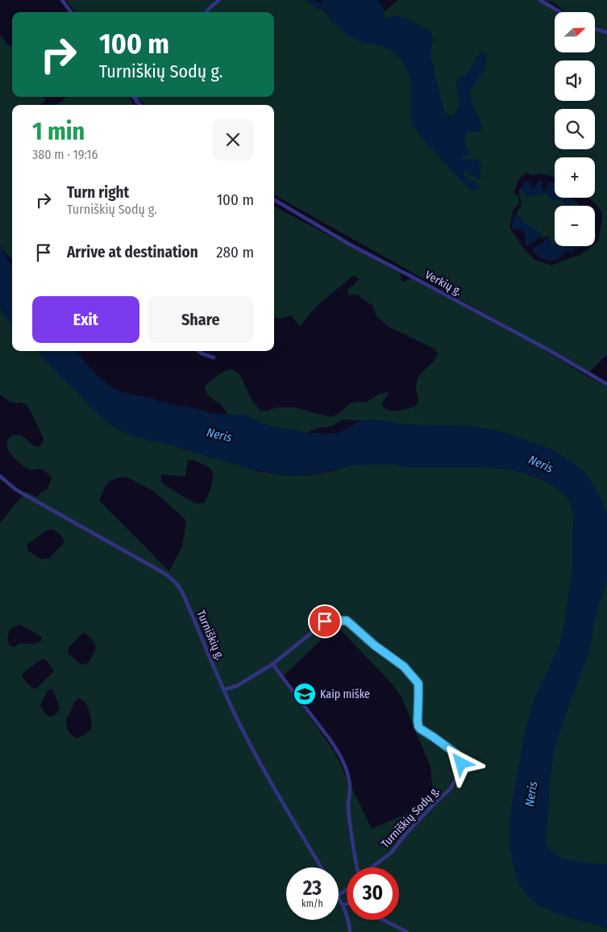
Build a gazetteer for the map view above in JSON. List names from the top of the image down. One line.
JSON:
{"streets":{"street":["Verkių g.","Turniškių g.","Turniškių Sodų g."]},"crossings":[["Turniškių g.","Turniškių Sodų g."]],"water":["Neris"],"places":{"school or university":["Kaip miške"]},"north":"right","page":{"map_buttons":["+","−"],"turn":["100 m","Turniškių Sodų g."],"heading":["1 min","380 m · 19:16"],"list":[{"name":"Turn right","note":"Turniškių Sodų g.","value":"100 m"},{"name":"Arrive at destination","value":"280 m"}],"buttons":["Exit","Share"],"speed":"23 km/h","limit":"30"}}
